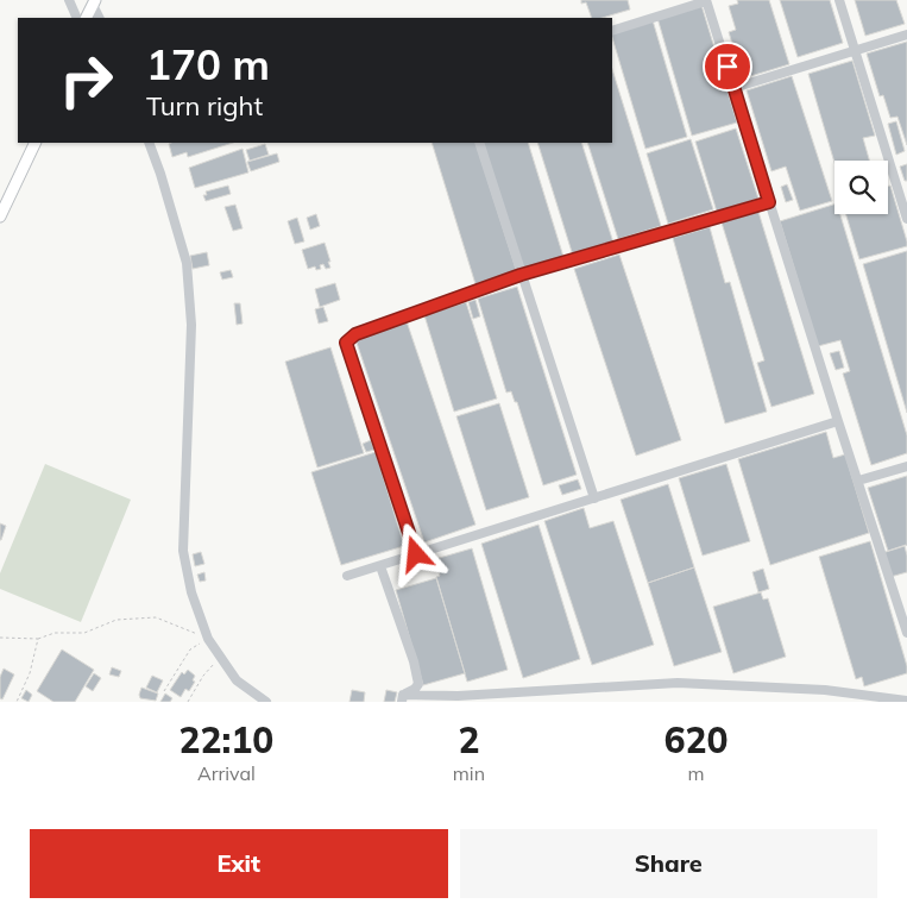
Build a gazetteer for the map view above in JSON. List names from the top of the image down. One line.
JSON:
{"page":{"turn":["170 m","Turn right"],"eta":["22:10","Arrival","2","min","620","m"],"buttons":["Exit","Share"]}}
